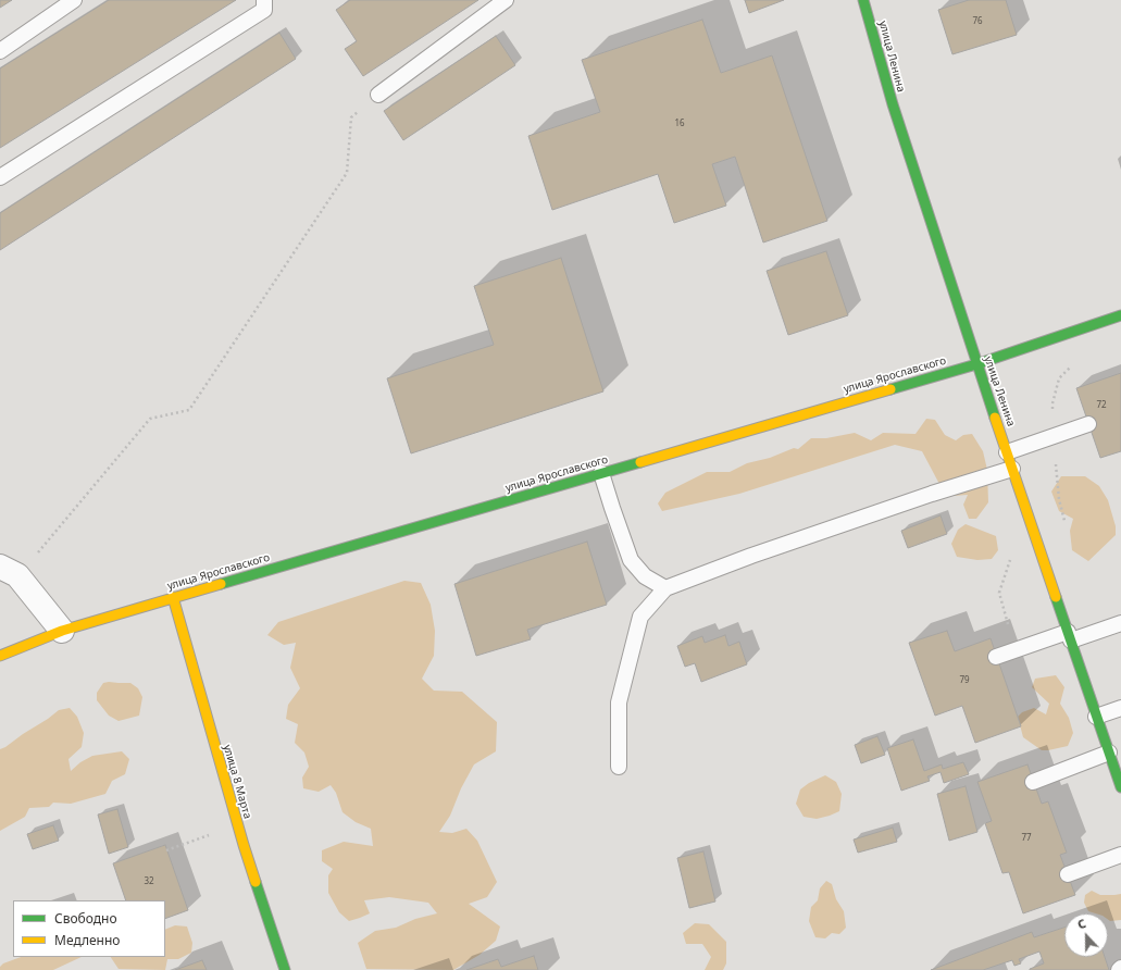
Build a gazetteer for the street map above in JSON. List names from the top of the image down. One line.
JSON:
{"streets":{"street":["улица Ленина","улица Ярославского","улица 8 Марта"]},"crossings":[["улица Ленина","улица Ярославского"],["улица Ярославского","улица 8 Марта"]],"house_numbers":["76","16","72","79","77","32"],"legend":["Свободно","Медленно"],"north":"top"}
